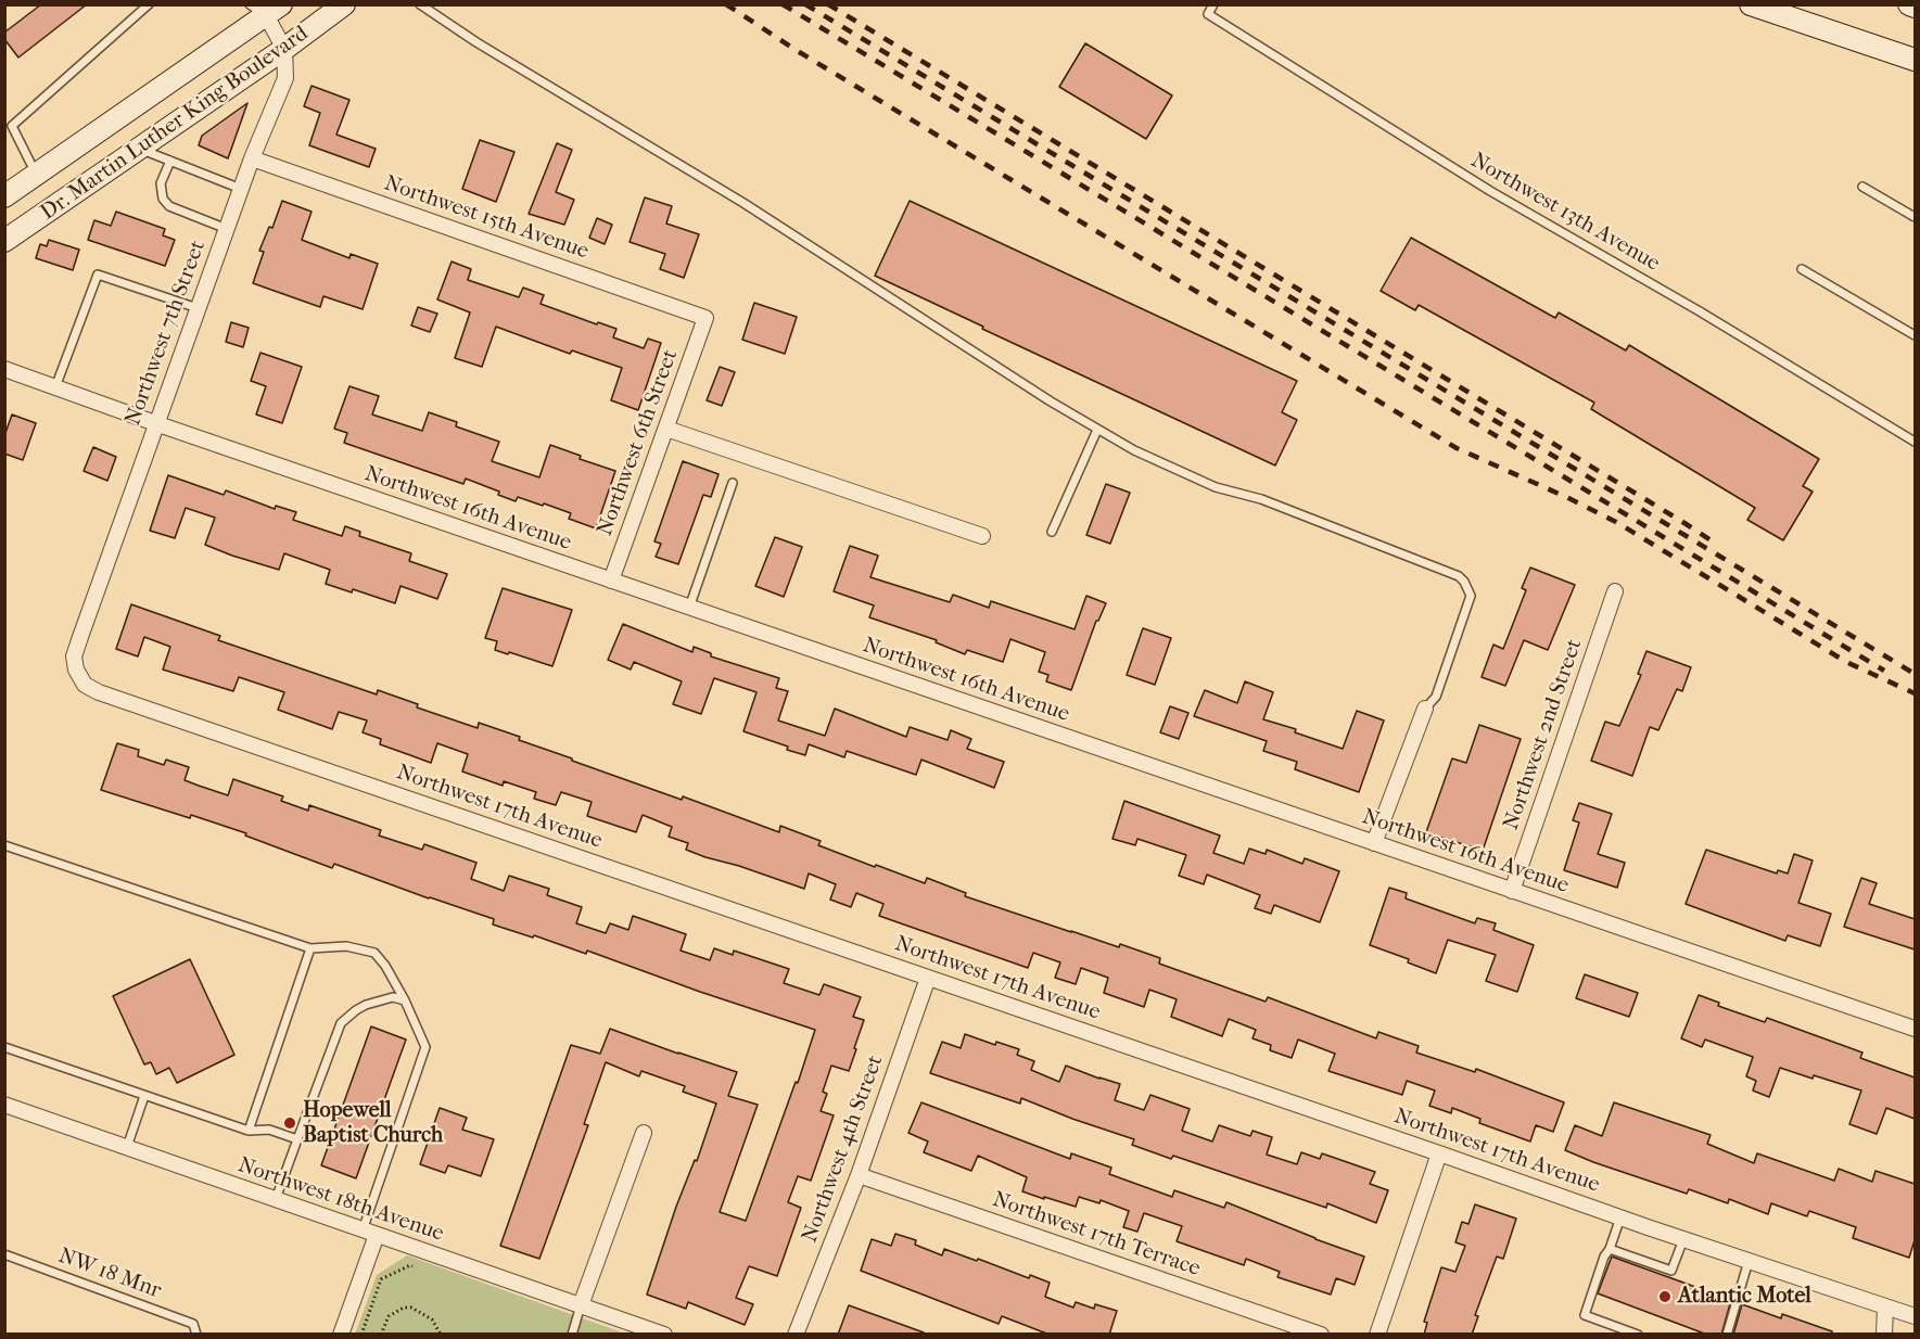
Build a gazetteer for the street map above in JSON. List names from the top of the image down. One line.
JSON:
{"streets":{"main road":["Dr. Martin Luther King Boulevard"],"street":["Northwest 15th Avenue","Northwest 7th Street","Northwest 6th Street","Northwest 16th Avenue","Northwest 2nd Street","Northwest 17th Avenue","Northwest 4th Street","Northwest 18th Avenue","Northwest 17th Terrace"],"lane":["Northwest 13th Avenue","NW 18 Mnr"]},"crossings":[["Dr. Martin Luther King Boulevard","Northwest 7th Street"],["Northwest 15th Avenue","Northwest 7th Street"],["Northwest 15th Avenue","Northwest 6th Street"],["Northwest 7th Street","Northwest 16th Avenue"],["Northwest 7th Street","Northwest 17th Avenue"],["Northwest 6th Street","Northwest 16th Avenue"],["Northwest 16th Avenue","Northwest 2nd Street"],["Northwest 17th Avenue","Northwest 4th Street"],["Northwest 4th Street","Northwest 17th Terrace"]],"places":["Hopewell Baptist Church","Atlantic Motel"]}
